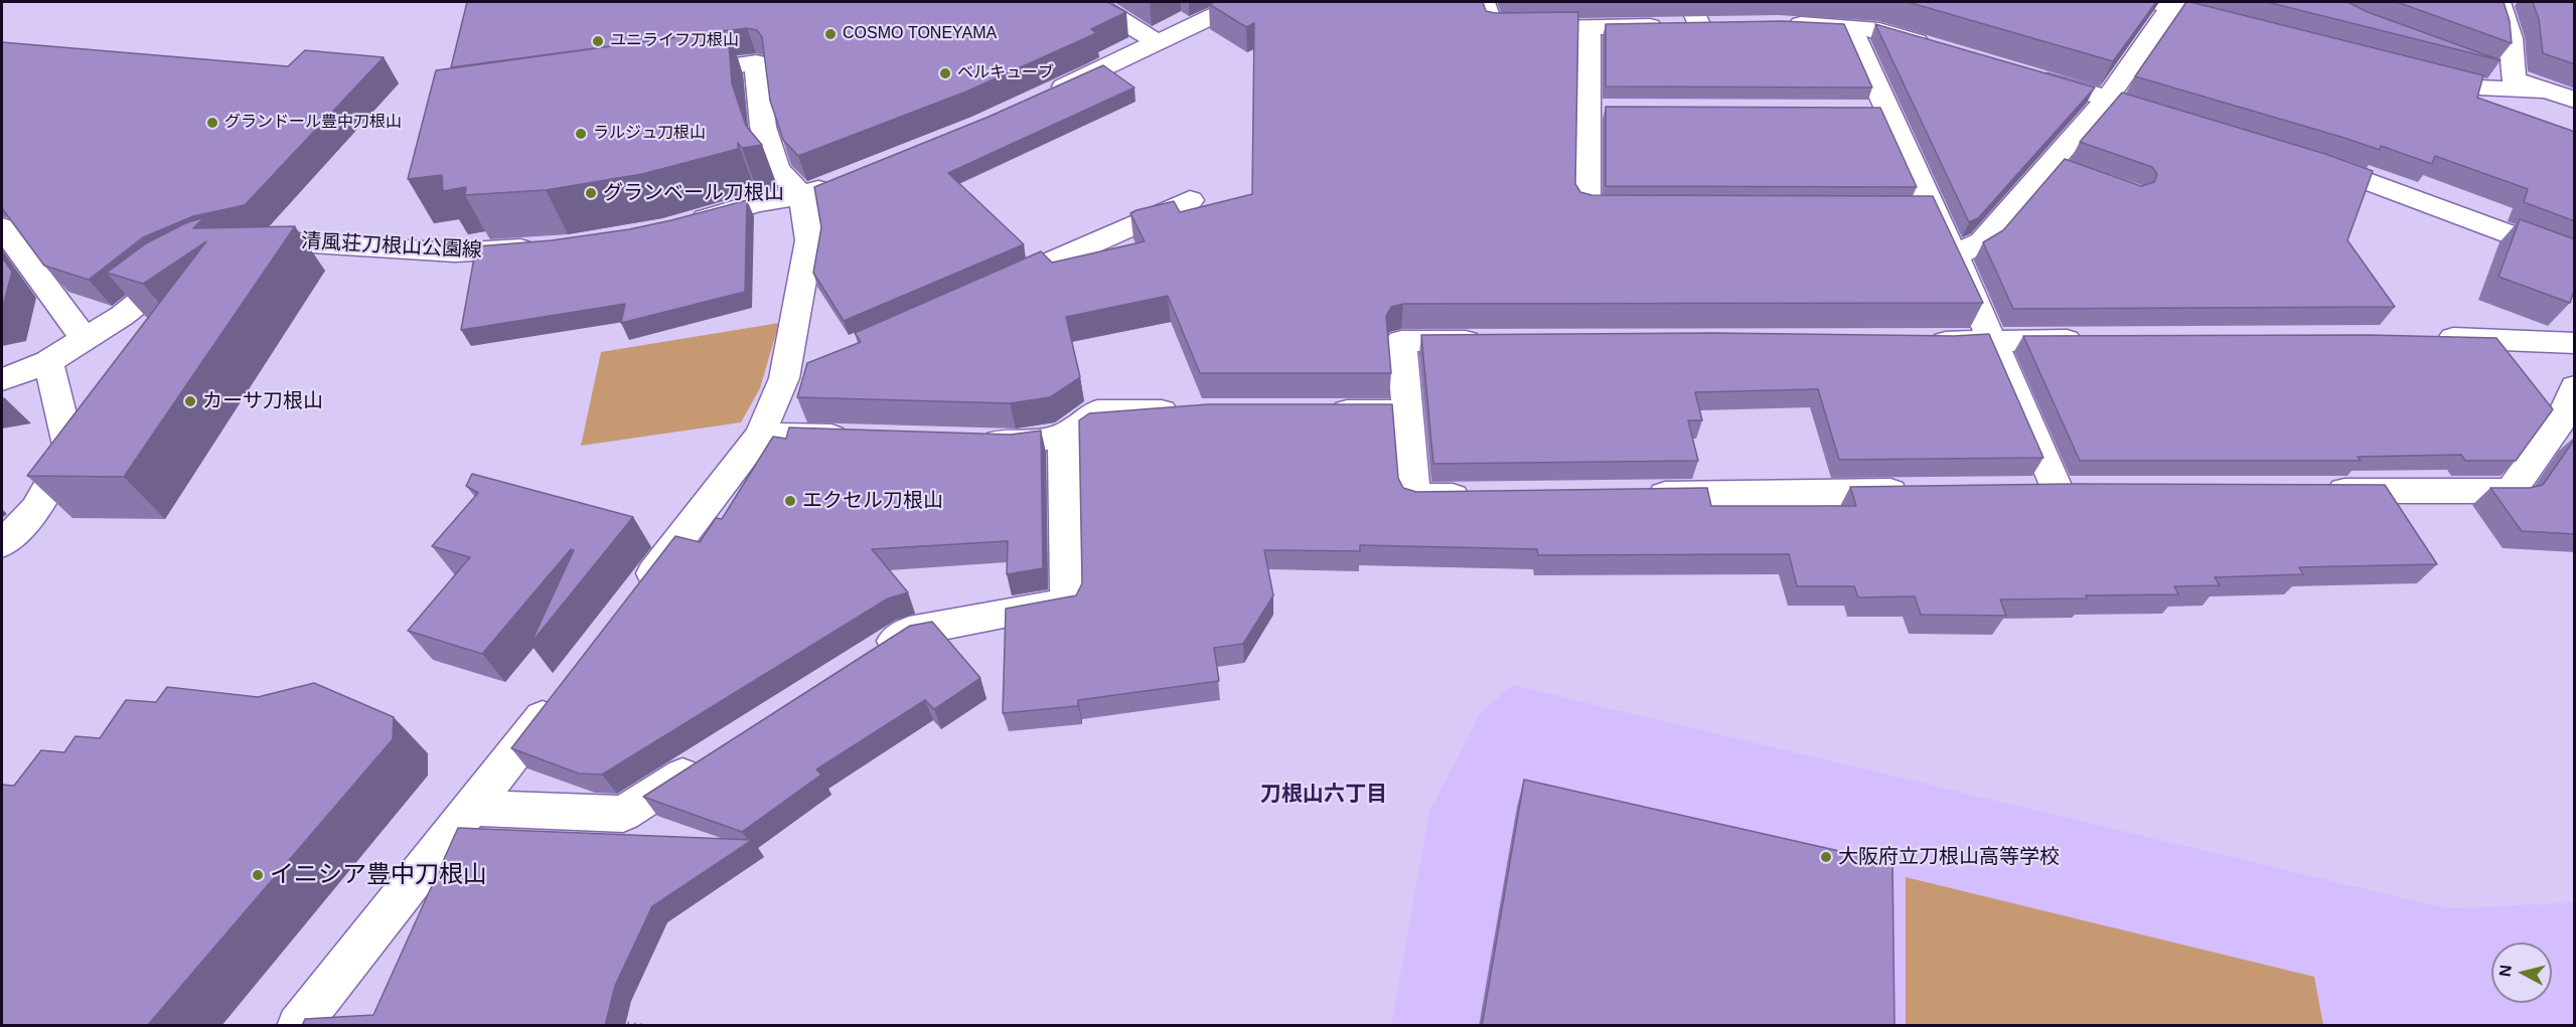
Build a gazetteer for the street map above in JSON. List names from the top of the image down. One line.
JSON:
{"streets":{"street":["清風荘刀根山公園線"]},"districts":["刀根山六丁目"],"places":["COSMO TONEYAMA","ユニライフ刀根山","ベルキューブ","グランドール豊中刀根山","ラルジュ刀根山","グランベール刀根山","カーサ刀根山","エクセル刀根山","大阪府立刀根山高等学校","イニシア豊中刀根山"],"north":"left"}
